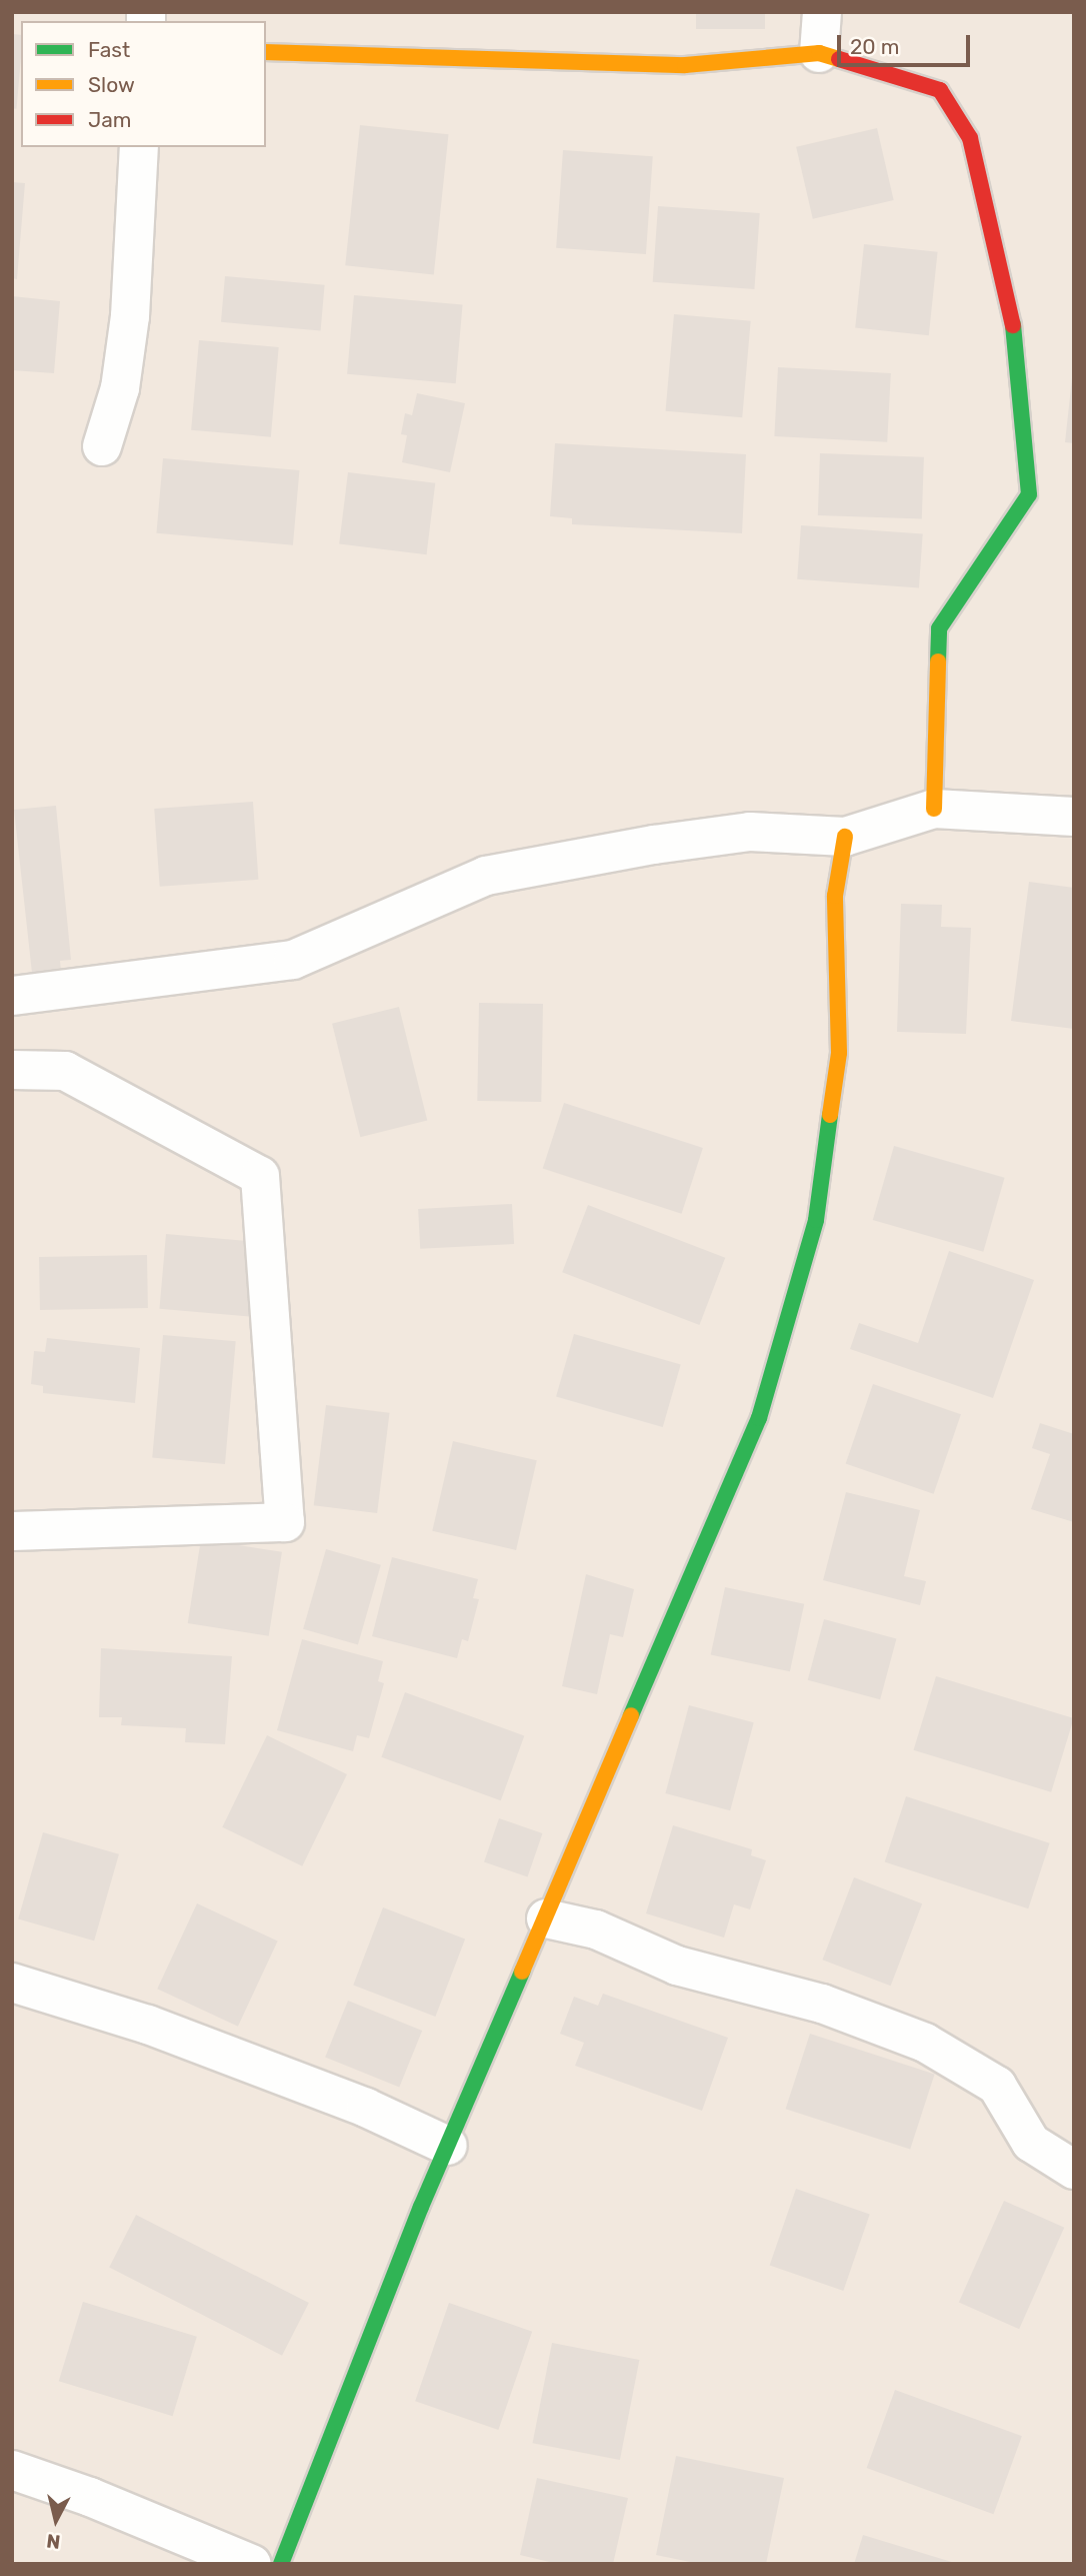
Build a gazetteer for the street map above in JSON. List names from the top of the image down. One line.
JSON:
{"legend":["Fast","Slow","Jam"],"scale_bar":"20 m","north":"bottom"}
